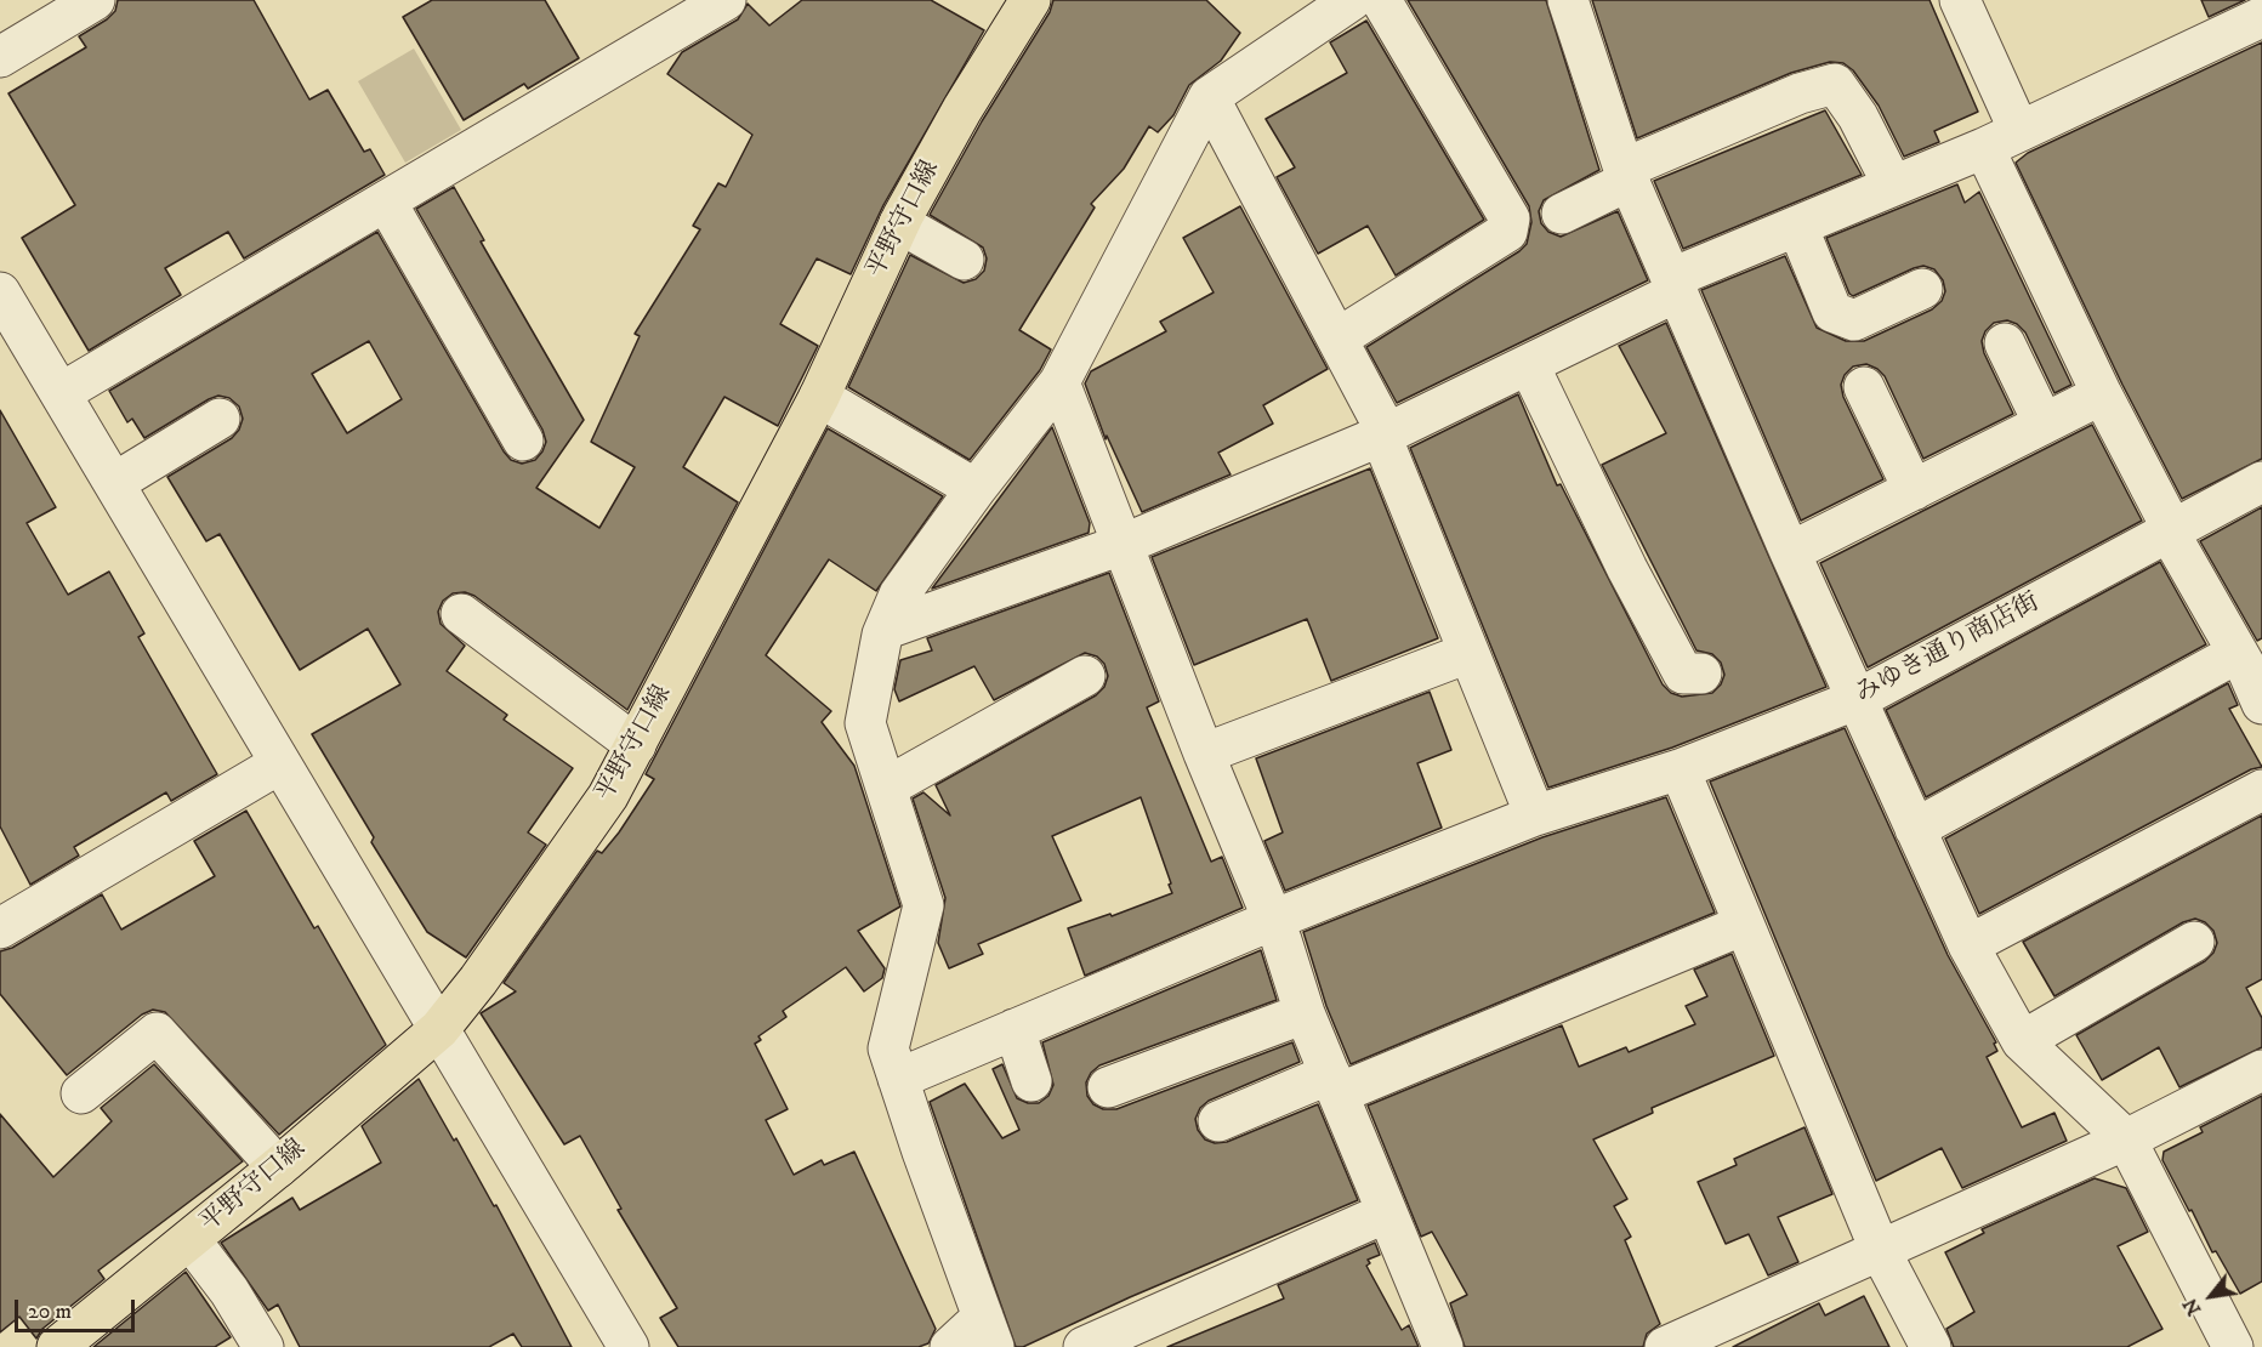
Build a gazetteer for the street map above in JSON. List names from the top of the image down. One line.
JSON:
{"streets":{"main road":["平野守口線"],"street":["みゆき通り商店街"]},"scale_bar":"20 m","north":"bottom left"}
